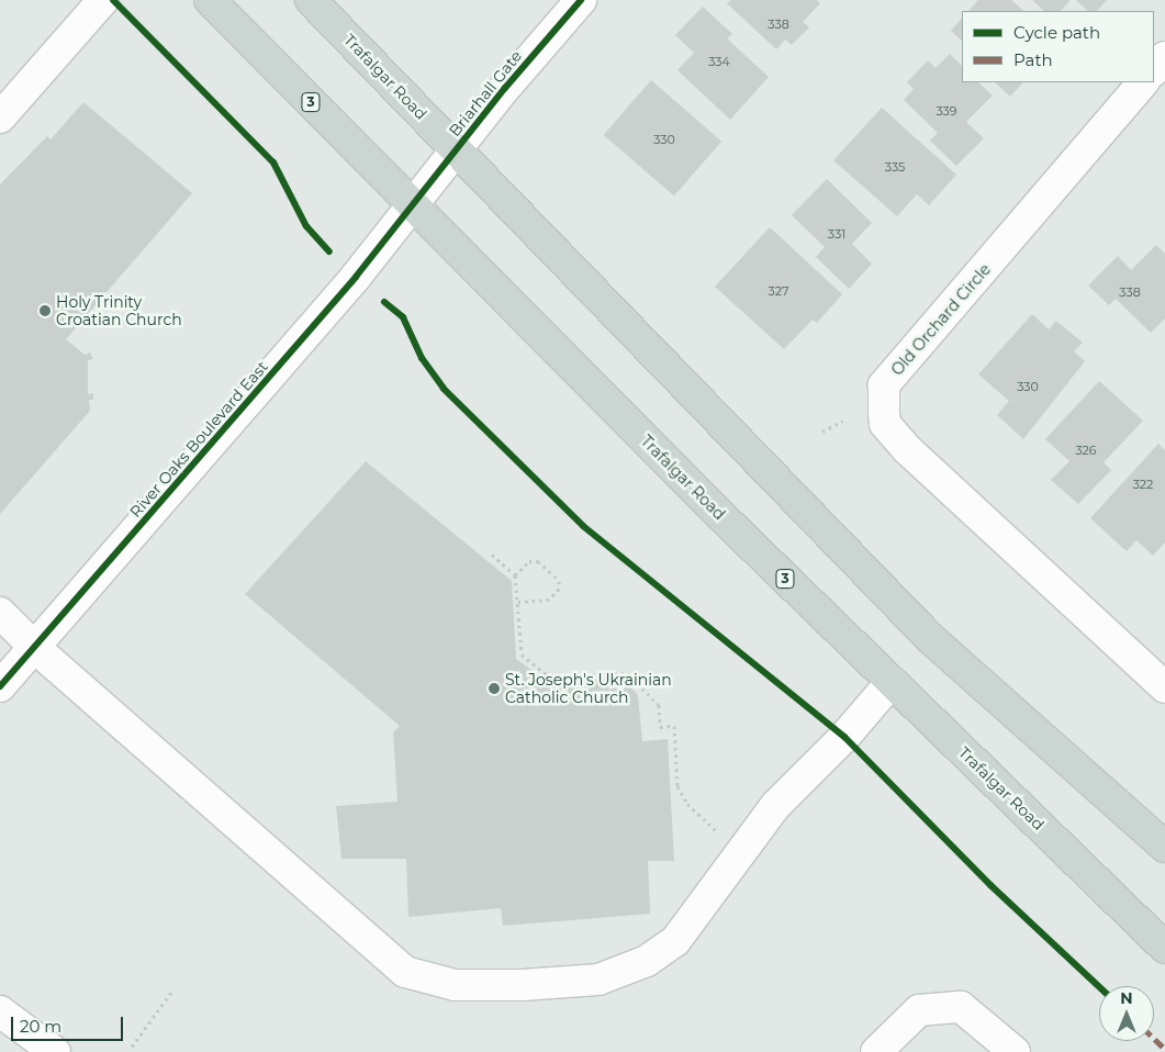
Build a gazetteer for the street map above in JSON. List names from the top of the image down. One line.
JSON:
{"streets":{"main road":["Trafalgar Road","3"],"street":["Briarhall Gate","Old Orchard Circle","River Oaks Boulevard East"]},"crossings":[["Trafalgar Road","Briarhall Gate"],["Trafalgar Road","River Oaks Boulevard East"],["Briarhall Gate","River Oaks Boulevard East"]],"places":["Holy Trinity Croatian Church","St. Joseph's Ukrainian Catholic Church"],"house_numbers":["338","334","339","330","335","331","327","338","330","326","322"],"legend":["Cycle path","Path"],"scale_bar":"20 m","north":"top"}
